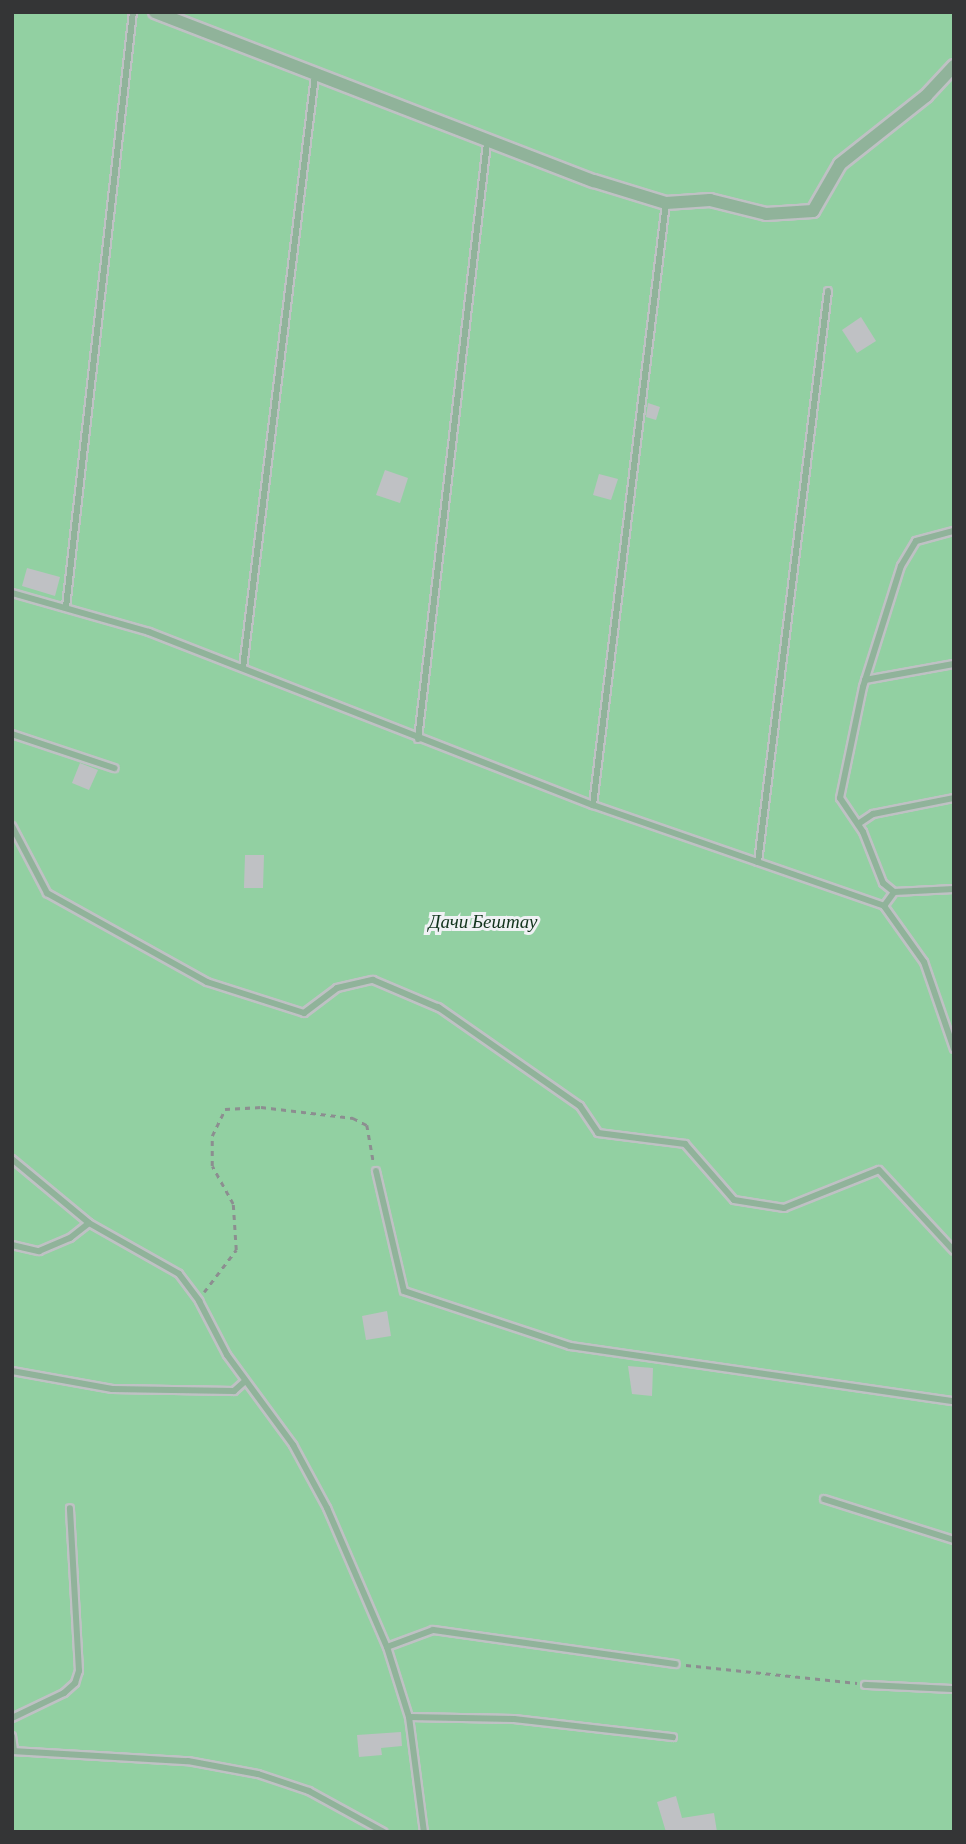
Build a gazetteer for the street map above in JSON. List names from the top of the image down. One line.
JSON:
{"parks":["Дачи Бештау"]}
